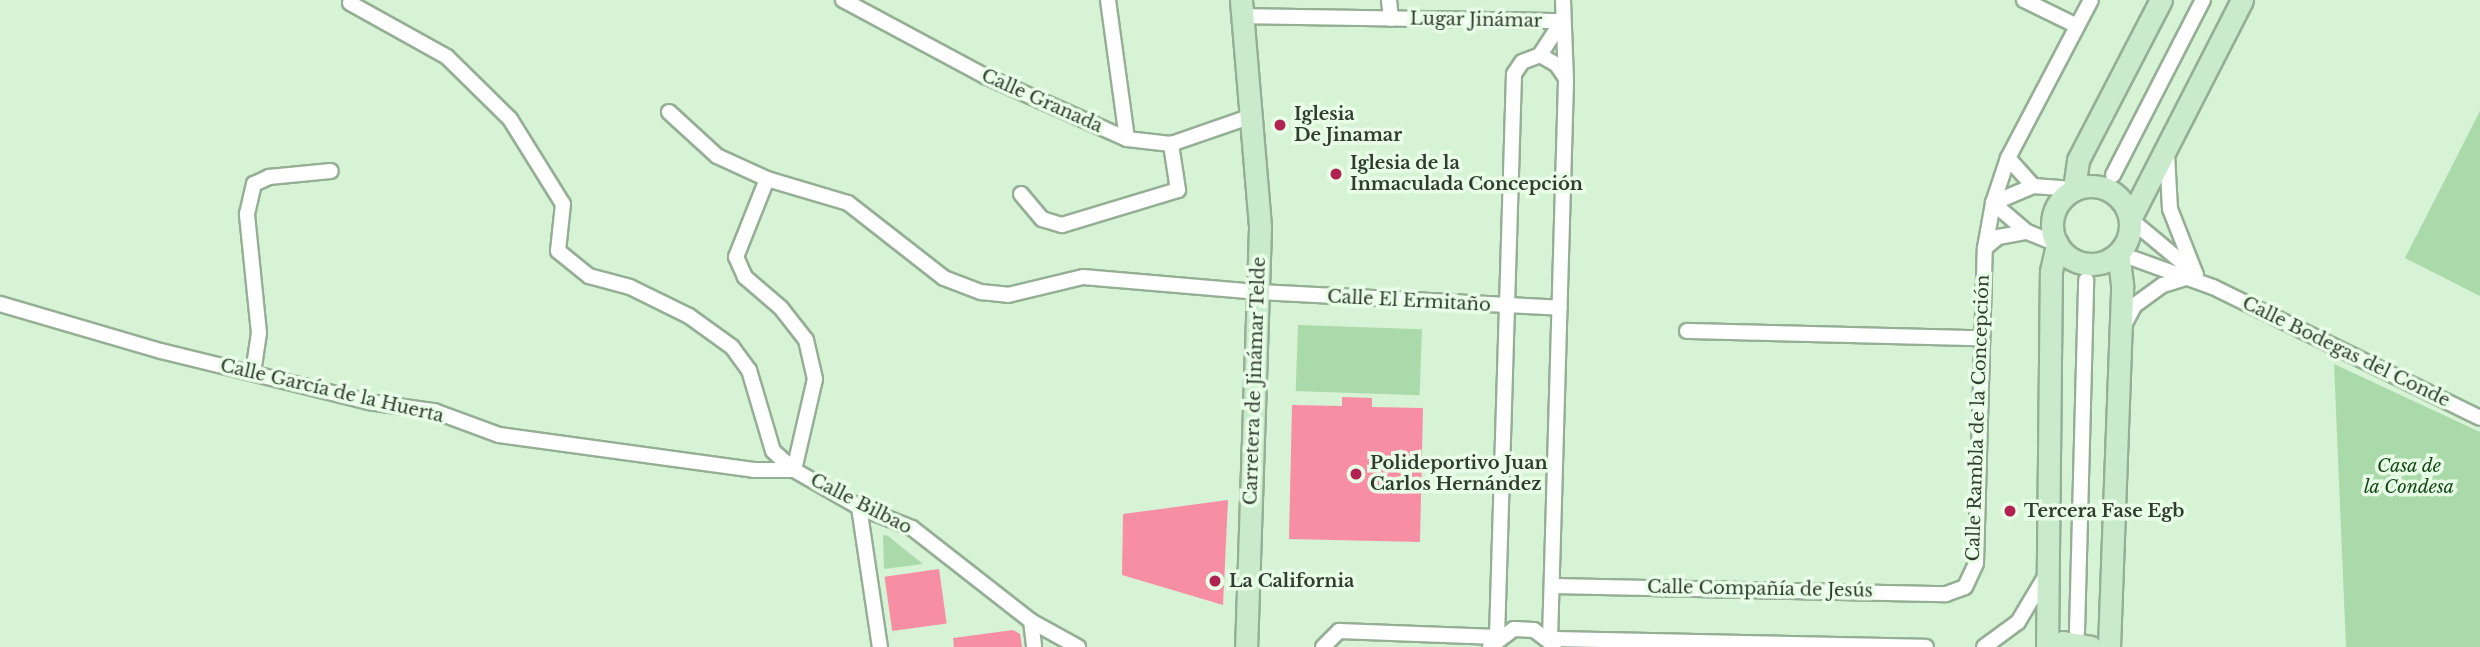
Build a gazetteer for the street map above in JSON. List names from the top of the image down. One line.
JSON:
{"streets":{"street":["Lugar Jinámar","Calle Granada","Calle El Ermitaño","Calle Bodegas del Conde","Carretera de Jinámar Telde","Calle García de la Huerta","Calle Rambla de la Concepción","Calle Bilbao","Calle Compañía de Jesús"]},"crossings":[["Lugar Jinámar","Carretera de Jinámar Telde"],["Calle Granada","Carretera de Jinámar Telde"],["Calle El Ermitaño","Carretera de Jinámar Telde"],["Calle García de la Huerta","Calle Bilbao"],["Calle Rambla de la Concepción","Calle Compañía de Jesús"]],"parks":["Casa de la Condesa"],"places":["Iglesia De Jinamar","Iglesia de la Inmaculada Concepción","Polideportivo Juan Carlos Hernández","Tercera Fase Egb","La California"]}
